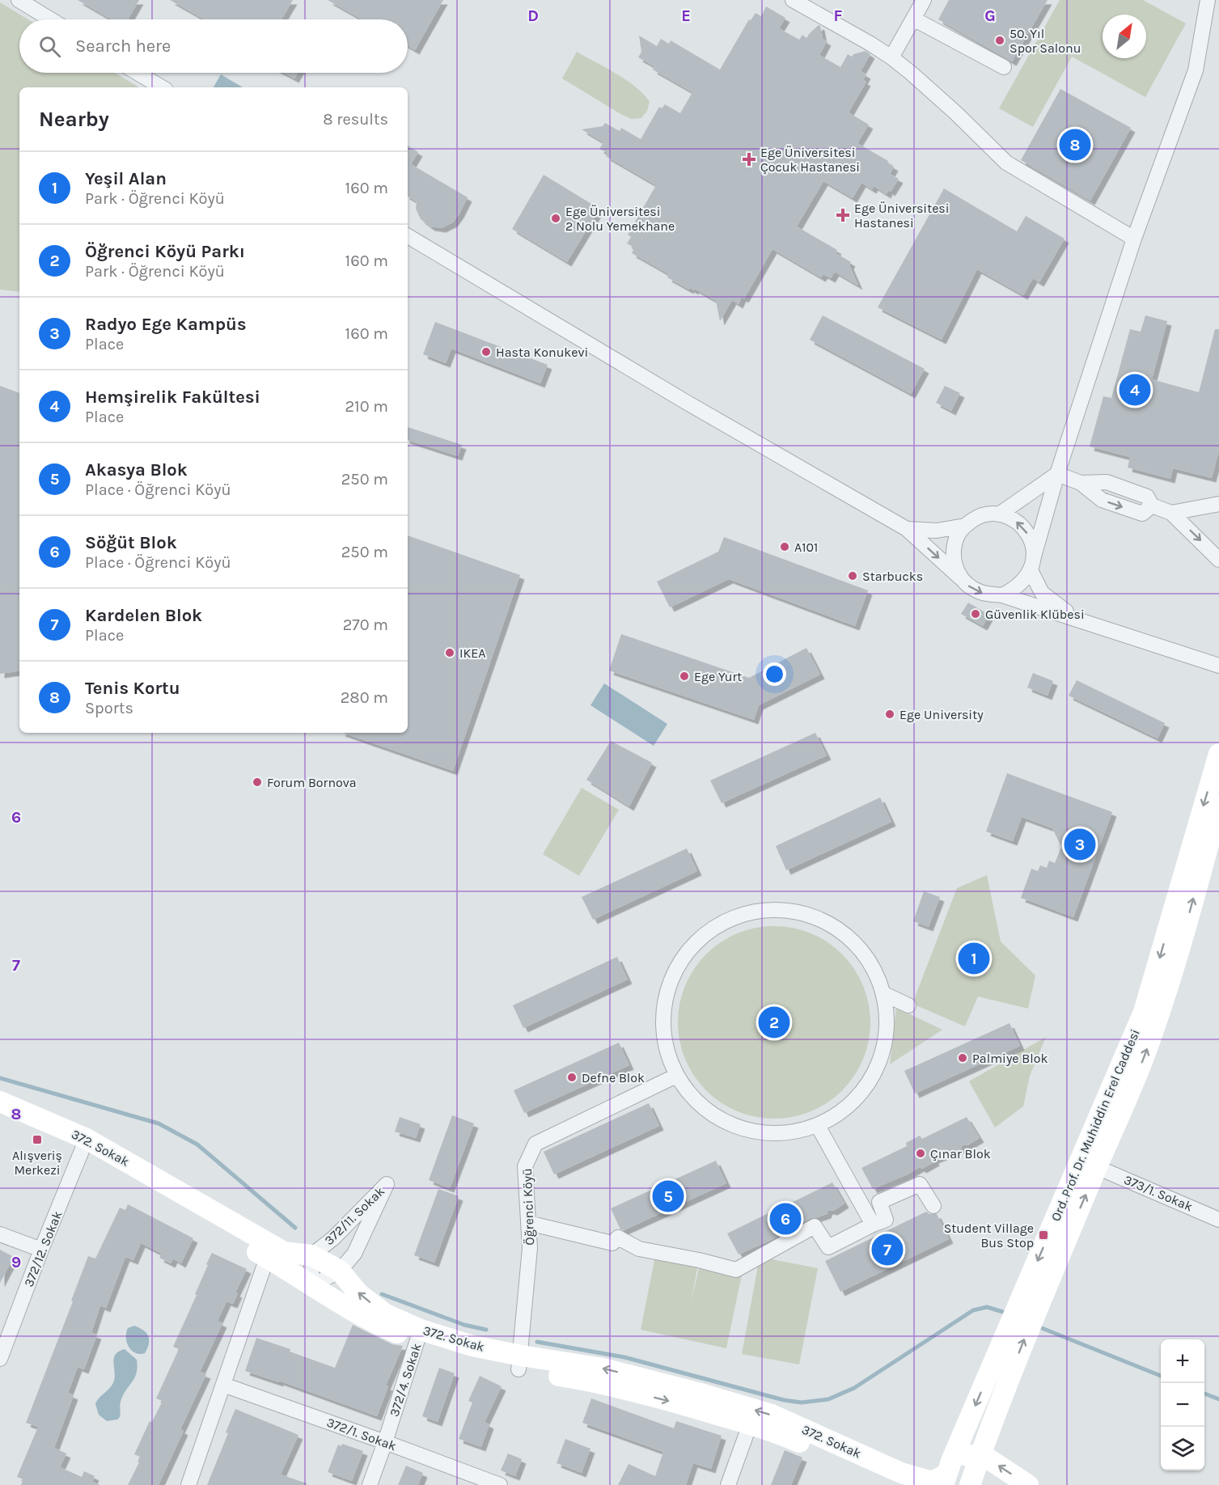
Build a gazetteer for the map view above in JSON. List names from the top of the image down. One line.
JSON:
{"streets":{"main road":["Ord. Prof. Dr. Muhiddin Erel Caddesi","372. Sokak"],"street":["373/1. Sokak","Öğrenci Köyü","372/11. Sokak","372/12. Sokak","372/4. Sokak","372/1. Sokak"]},"crossings":[["Ord. Prof. Dr. Muhiddin Erel Caddesi","372. Sokak"],["Ord. Prof. Dr. Muhiddin Erel Caddesi","373/1. Sokak"],["372. Sokak","Öğrenci Köyü"],["372. Sokak","372/11. Sokak"],["372. Sokak","372/12. Sokak"],["372. Sokak","372/4. Sokak"],["372/4. Sokak","372/1. Sokak"]],"places":{"other":["50. Yıl Spor Salonu","Ege Üniversitesi 2 Nolu Yemekhane","Hasta Konukevi","A101","Starbucks","Güvenlik Klübesi","IKEA","Ege Yurt","Ege University","Forum Bornova","Palmiye Blok","Defne Blok","Çınar Blok"],"health":["Ege Üniversitesi Çocuk Hastanesi","Ege Üniversitesi Hastanesi"],"transit":["Alışveriş Merkezi","Student Village Bus Stop"]},"north":"top right","page":{"search":"Search here","heading":["Nearby","8 results"],"pins":["8","4","3","1","2","5","6","7"],"list":[{"mark":"1","name":"Yeşil Alan","note":"Park · Öğrenci Köyü","value":"160 m"},{"mark":"2","name":"Öğrenci Köyü Parkı","note":"Park · Öğrenci Köyü","value":"160 m"},{"mark":"3","name":"Radyo Ege Kampüs","note":"Place","value":"160 m"},{"mark":"4","name":"Hemşirelik Fakültesi","note":"Place","value":"210 m"},{"mark":"5","name":"Akasya Blok","note":"Place · Öğrenci Köyü","value":"250 m"},{"mark":"6","name":"Söğüt Blok","note":"Place · Öğrenci Köyü","value":"250 m"},{"mark":"7","name":"Kardelen Blok","note":"Place","value":"270 m"},{"mark":"8","name":"Tenis Kortu","note":"Sports","value":"280 m"}],"map_buttons":["+","−"]},"grid":{"columns":["D","E","F","G"],"rows":["6","7","8","9"]}}
